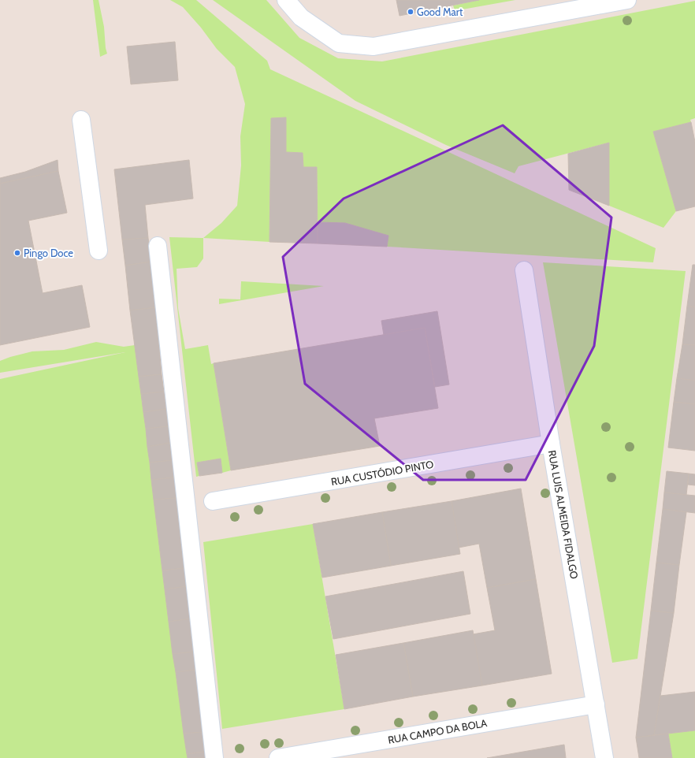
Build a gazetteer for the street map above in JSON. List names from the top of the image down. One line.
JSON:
{"streets":{"street":["RUA CUSTÓDIO PINTO","RUA LUIS ALMEIDA FIDALGO","RUA CAMPO DA BOLA"]},"crossings":[["RUA CUSTÓDIO PINTO","RUA LUIS ALMEIDA FIDALGO"],["RUA LUIS ALMEIDA FIDALGO","RUA CAMPO DA BOLA"]],"places":["Good Mart","Pingo Doce"]}
